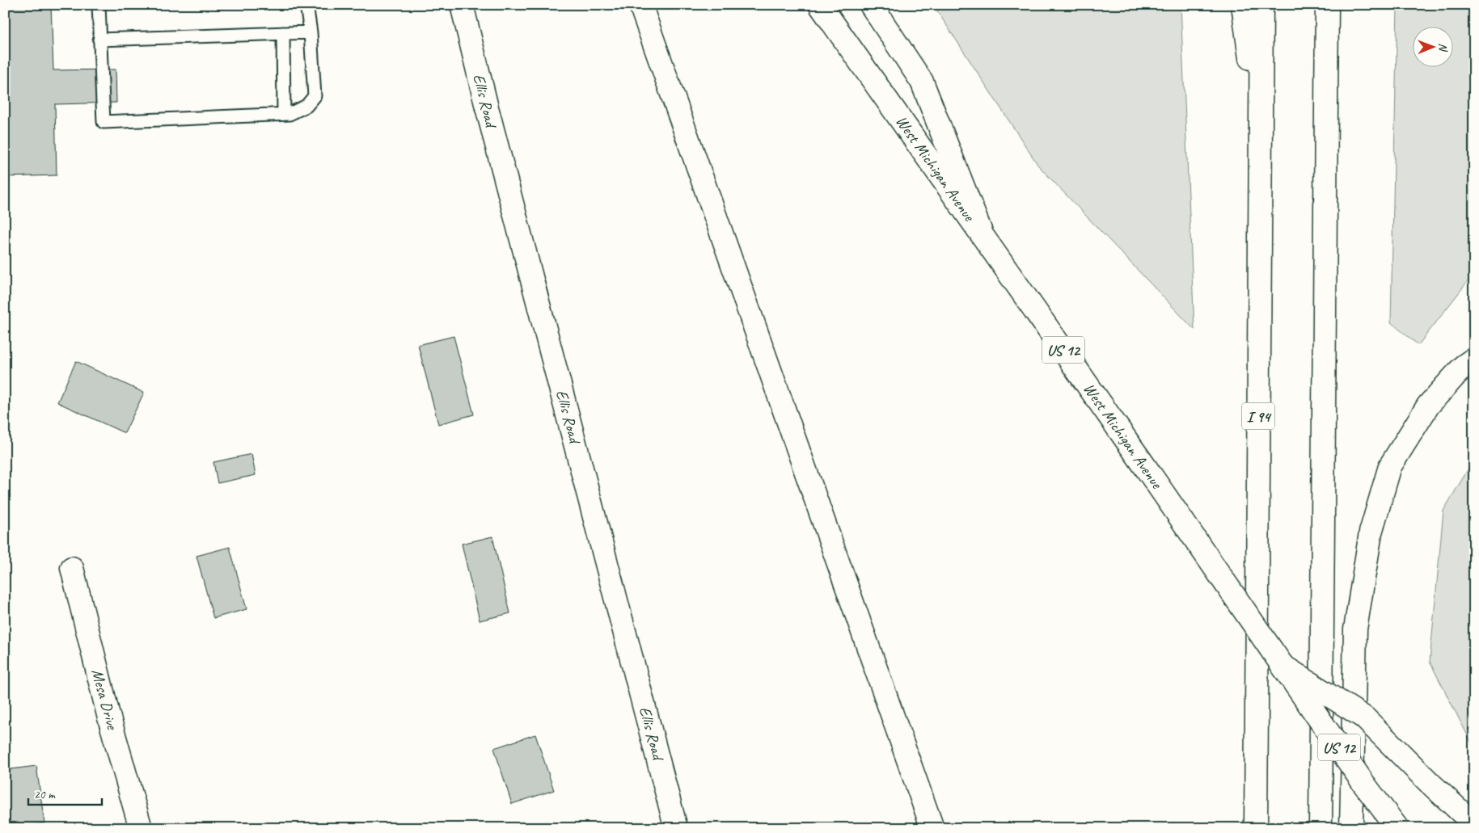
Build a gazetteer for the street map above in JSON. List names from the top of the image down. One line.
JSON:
{"streets":{"main road":["Ellis Road","West Michigan Avenue","US 12","I 94","Mesa Drive"]},"scale_bar":"20 m","north":"right"}
